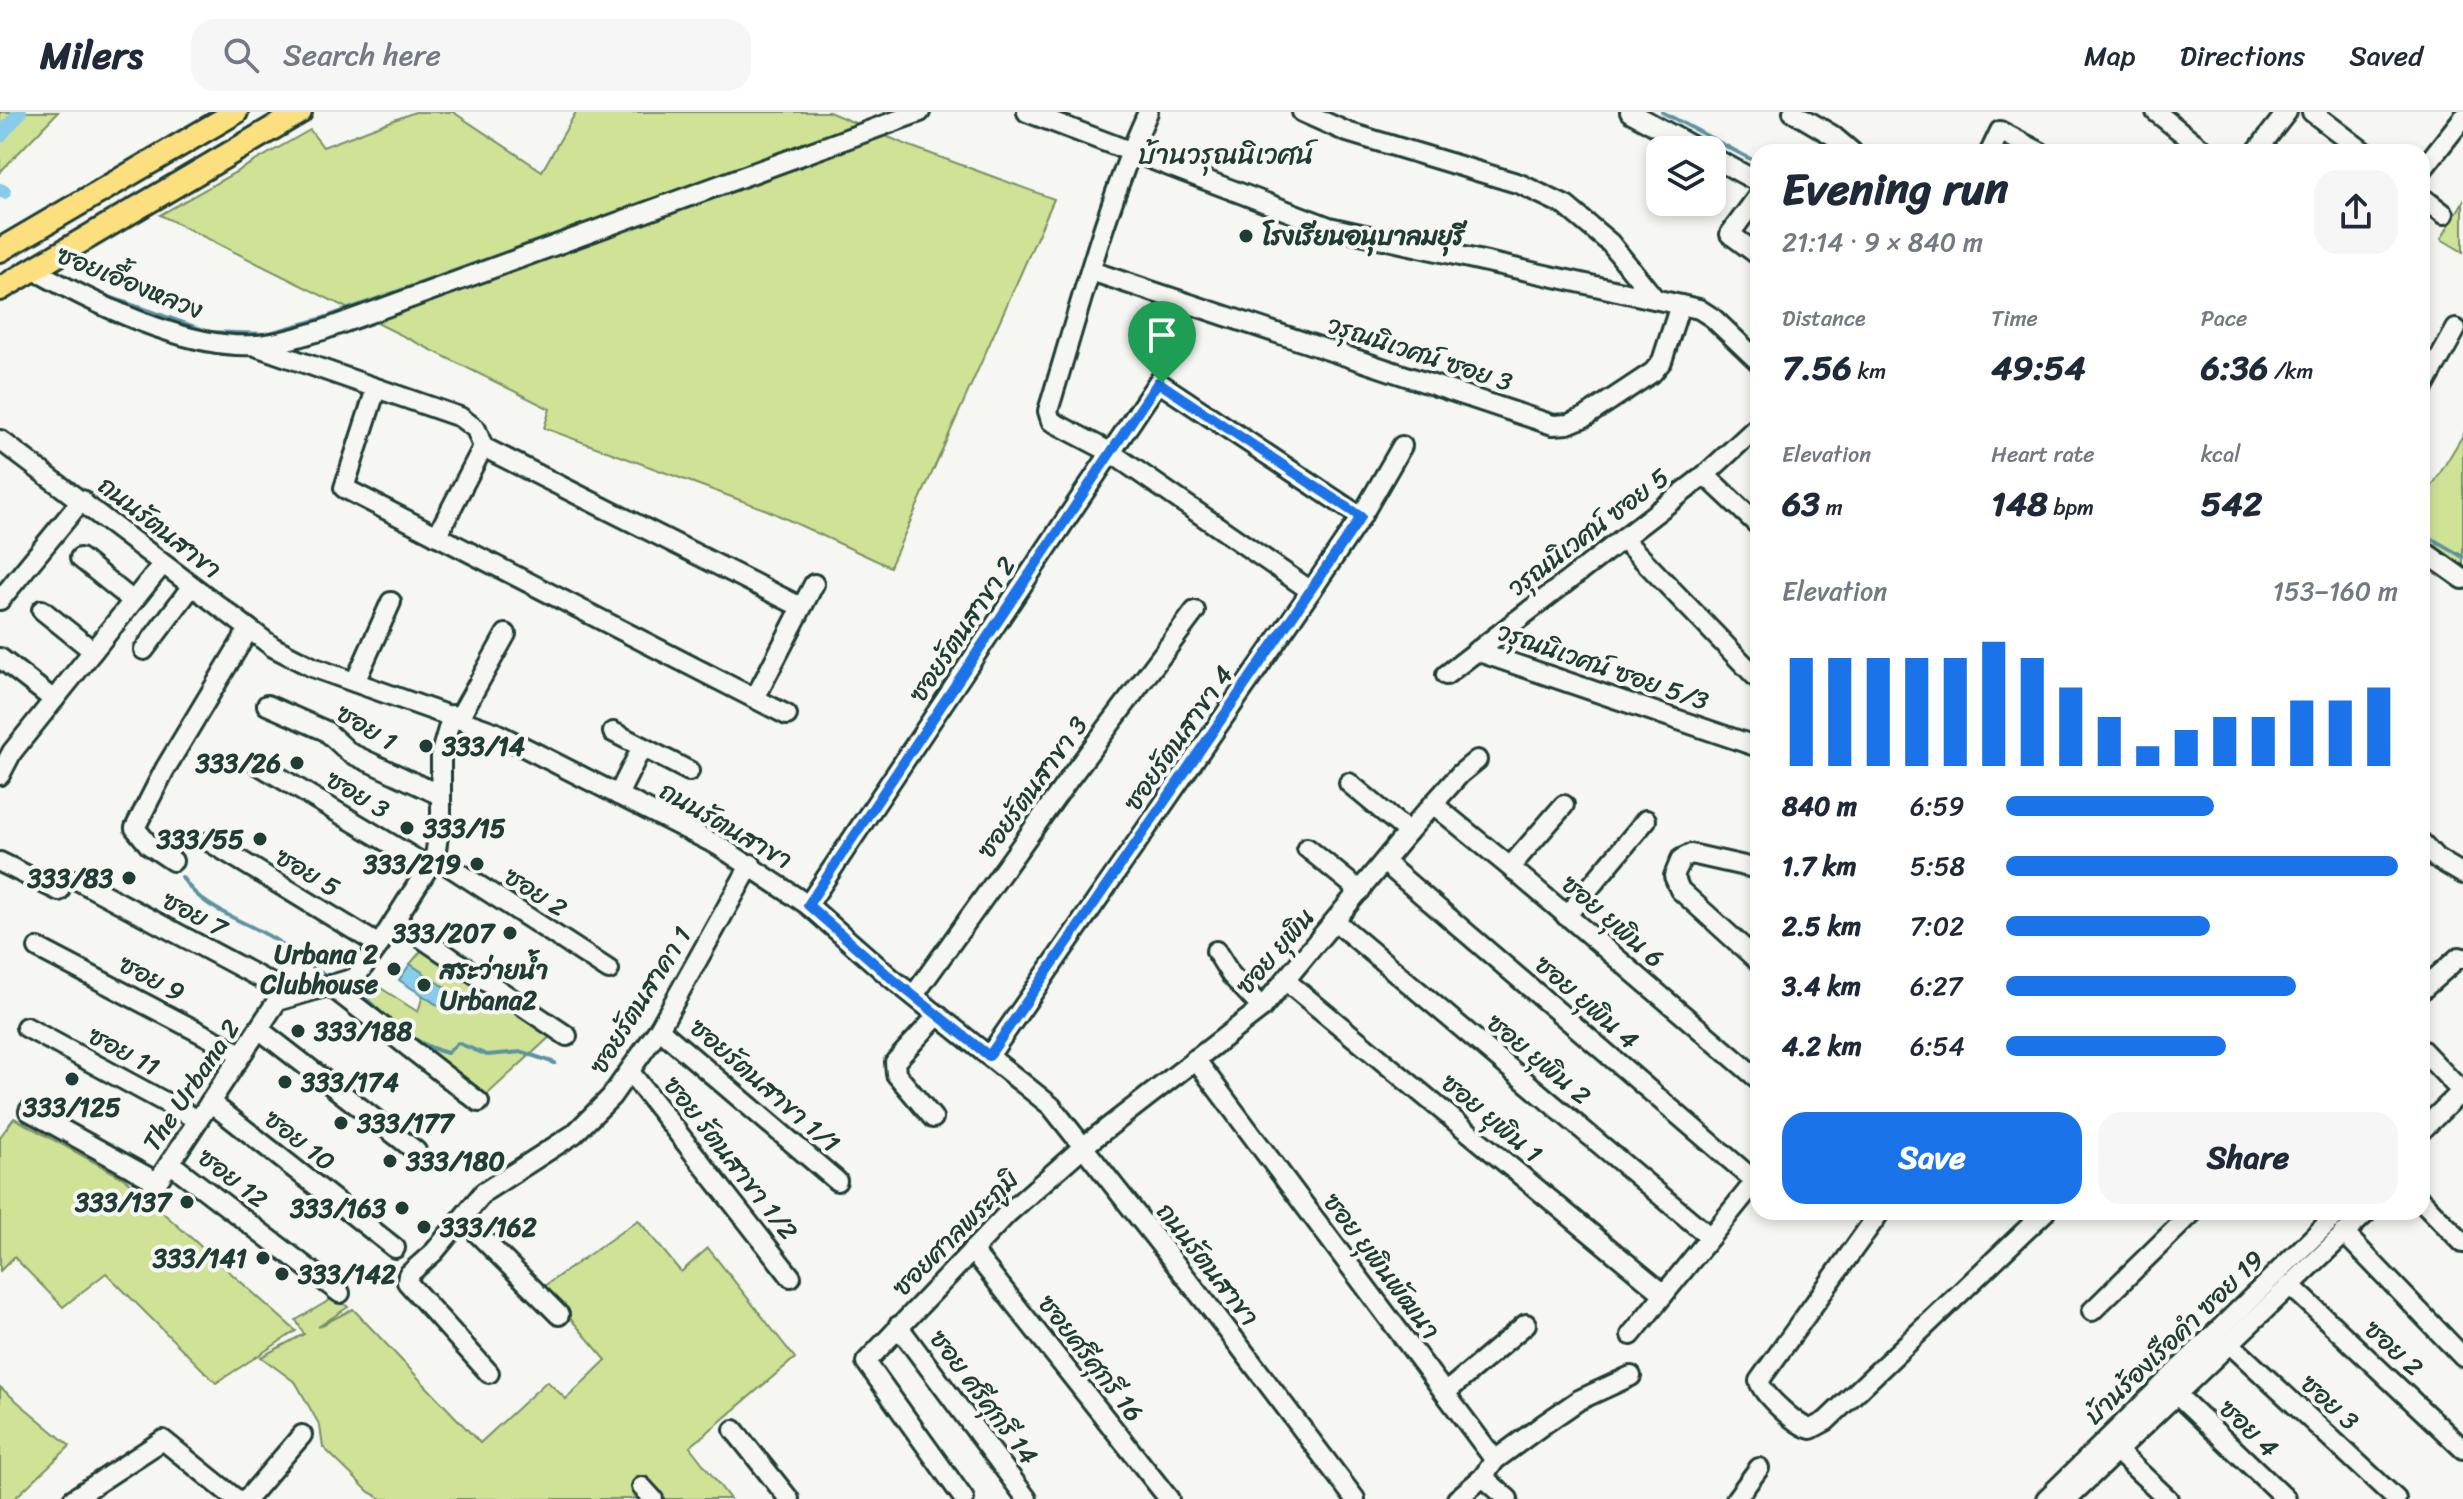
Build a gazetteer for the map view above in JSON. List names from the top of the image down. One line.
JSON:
{"streets":{"street":["ซอยเอื้องหลวง","วรุณนิเวศน์ ซอย 3","ถนนรัตนสาขา","วรุณนิเวศน์ ซอย 5","ซอยรัตนสาขา 2","วรุณนิเวศน์ ซอย 5/3","ซอย 1","ซอยรัตนสาขา 4","ซอยรัตนสาขา 3","ซอย 3","ซอย 5","ซอย 2","ซอย 7","ซอย ยุพิน 6","ซอย ยุพิน","ซอย 9","ซอยรัตนสาคา 1","ซอย ยุพิน 4","ซอย 11","ซอย ยุพิน 2","The Urbana 2","ซอยรัตนสาขา 1/1","ซอย ยุพิน 1","ซอย 10","ซอย รัตนสาขา 1/2","ซอย 12","ซอยศาลพระภูมิ","ซอย ยุพินพัฒนา","บ้านร้องเรือคำ ซอย 19","ซอยศรีศุกรี 16","ซอย ศรีศุกรี 14","ซอย 4"]},"crossings":[["ถนนรัตนสาขา","ซอยรัตนสาขา 2"],["ถนนรัตนสาขา","ซอยรัตนสาขา 4"],["ถนนรัตนสาขา","ซอยรัตนสาขา 3"],["ถนนรัตนสาขา","ซอย ยุพิน"],["ถนนรัตนสาขา","ซอยรัตนสาคา 1"],["ถนนรัตนสาขา","ซอยศาลพระภูมิ"],["วรุณนิเวศน์ ซอย 5","วรุณนิเวศน์ ซอย 5/3"],["ซอยรัตนสาขา 2","ซอยรัตนสาขา 4"],["ซอย 3","ซอย 2"],["ซอย 7","The Urbana 2"],["ซอย ยุพิน 6","ซอย ยุพิน"],["ซอย ยุพิน","ซอย ยุพิน 4"],["ซอย ยุพิน","ซอย ยุพิน 2"],["ซอย ยุพิน","ซอย ยุพิน 1"],["ซอย ยุพิน","ซอยศาลพระภูมิ"],["ซอย ยุพิน","ซอย ยุพินพัฒนา"],["ซอย 9","The Urbana 2"],["ซอยรัตนสาคา 1","ซอยรัตนสาขา 1/1"],["ซอยรัตนสาคา 1","ซอย รัตนสาขา 1/2"],["ซอย 11","The Urbana 2"],["The Urbana 2","ซอย 10"],["The Urbana 2","ซอย 12"],["ซอยศาลพระภูมิ","ซอยศรีศุกรี 16"],["ซอยศาลพระภูมิ","ซอย ศรีศุกรี 14"]],"districts":["บ้านวรุณนิเวศน์"],"places":["โรงเรียนอนุบาลมยุรี","333/14","333/26","333/15","333/55","333/219","333/83","333/207","Urbana 2 Clubhouse","สระว่ายน้ำ Urbana2","333/188","333/125","333/174","333/177","333/180","333/137","333/163","333/162","333/141","333/142"],"page":{"header":"Milers","search":"Search here","nav":["Map","Directions","Saved"],"heading":["Evening run","21:14 · 9 × 840 m"],"stats":[["Distance","7.56 km"],["Time","49:54"],["Pace","6:36 /km"],["Elevation","63 m"],["Heart rate","148 bpm"],["kcal","542"]],"chart":["Elevation","153–160 m"],"list":[{"name":"840 m","note":"6:59"},{"name":"1.7 km","note":"5:58"},{"name":"2.5 km","note":"7:02"},{"name":"3.4 km","note":"6:27"},{"name":"4.2 km","note":"6:54"}],"buttons":["Save","Share"]}}
